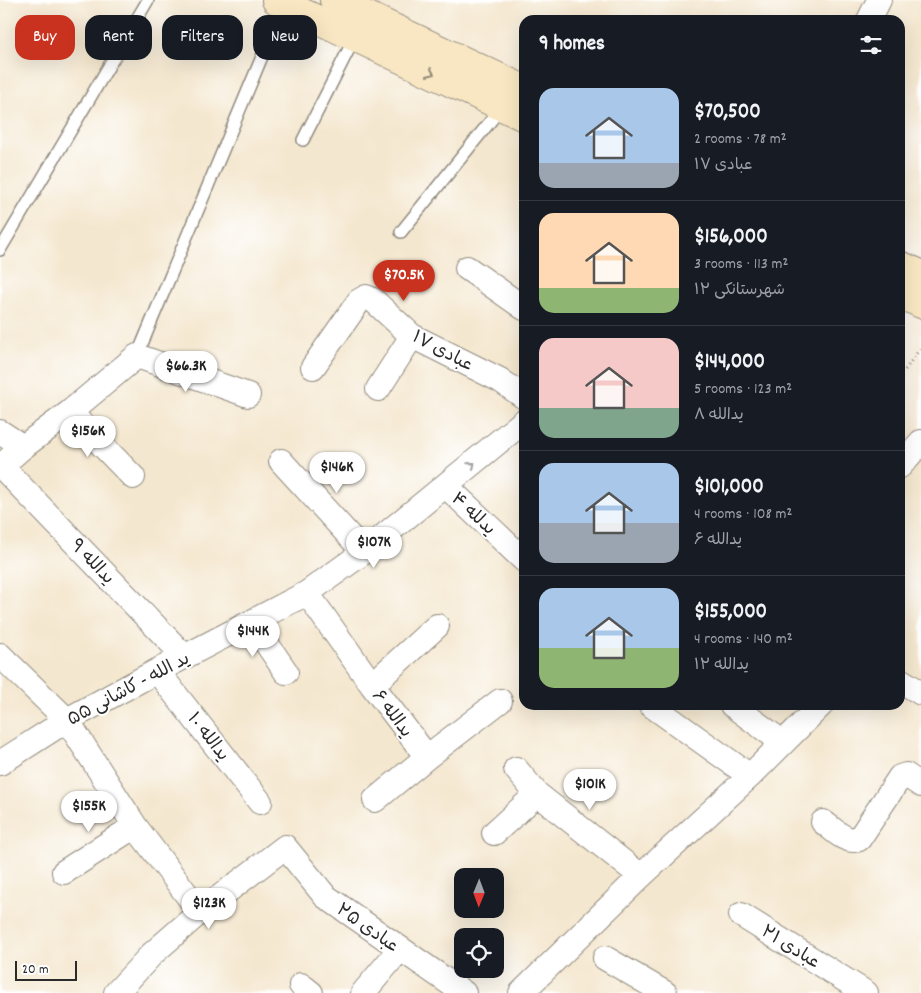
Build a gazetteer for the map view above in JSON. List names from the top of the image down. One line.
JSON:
{"streets":{"street":["عبادی ۱۷","یدلله ۴","یدالله ۹","ید الله - کاشانی ۵۵","یدالله ۶","یدالله ۱۰","عبادی ۲۵","عبادی ۲۱"]},"crossings":[["یدلله ۴","ید الله - کاشانی ۵۵"],["یدالله ۹","ید الله - کاشانی ۵۵"],["ید الله - کاشانی ۵۵","یدالله ۶"],["ید الله - کاشانی ۵۵","یدالله ۱۰"]],"scale_bar":"20 m","north":"bottom","page":{"chip":["Buy","Rent","Filters","New"],"heading":"9 homes","list":[{"name":"$70,500","note":"2 rooms · 78 m² · عبادی ۱۷"},{"name":"$156,000","note":"3 rooms · 113 m² · شهرستانکی ۱۲"},{"name":"$144,000","note":"5 rooms · 123 m² · یدالله ۸"},{"name":"$101,000","note":"4 rooms · 108 m² · یدالله ۶"},{"name":"$155,000","note":"4 rooms · 140 m² · یدالله ۱۲"}],"price":["$70.5K","$66.3K","$156K","$146K","$107K","$144K","$101K","$155K","$123K"],"scale":"20 m"}}
